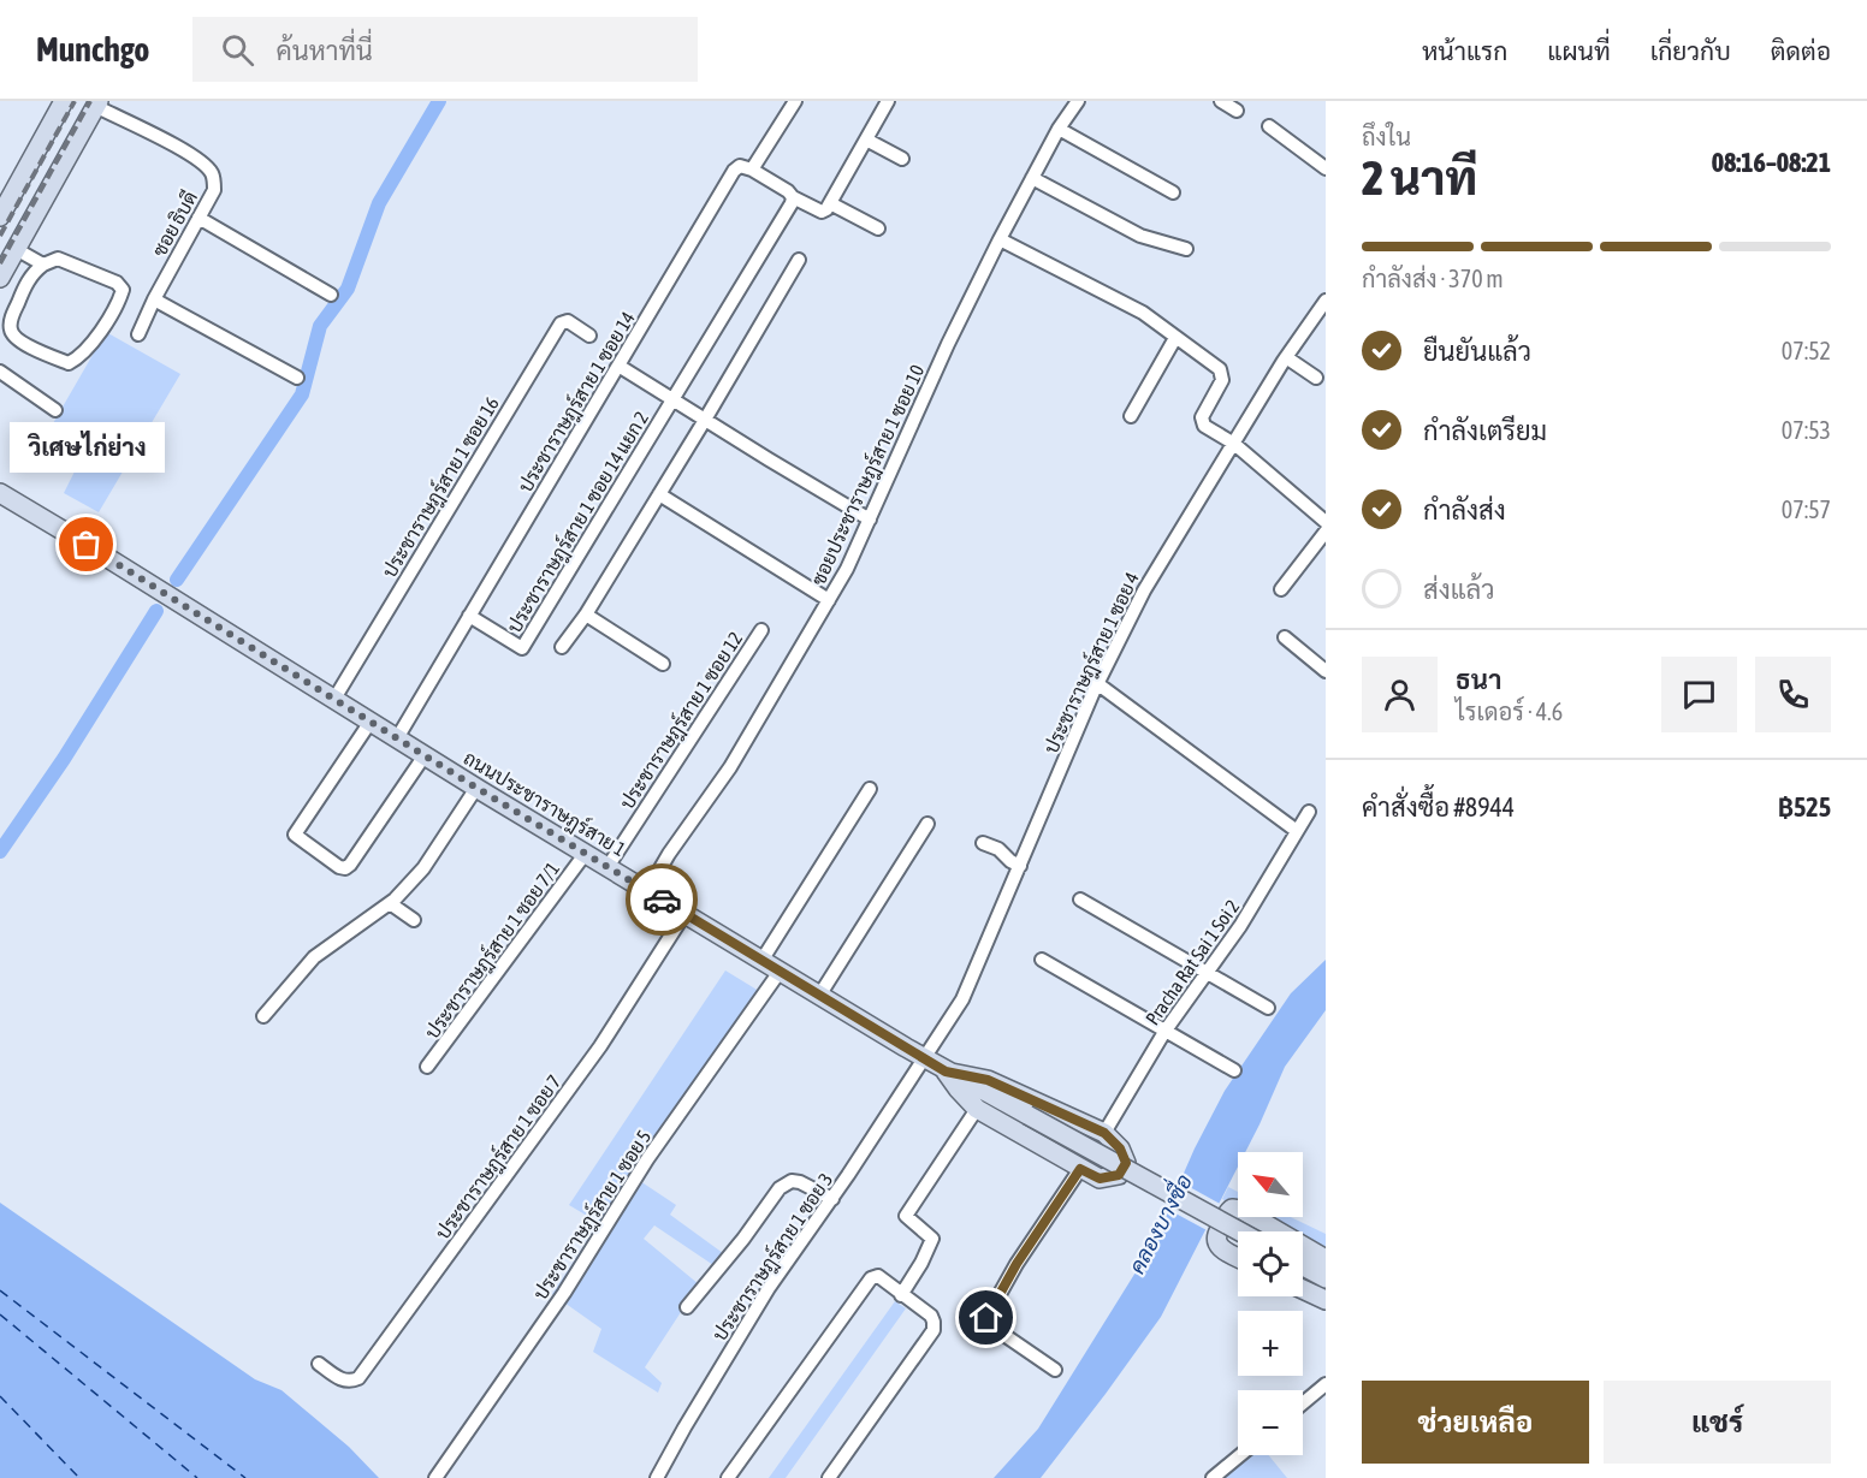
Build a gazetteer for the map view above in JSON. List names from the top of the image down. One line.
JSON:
{"streets":{"main road":["ถนนประชาราษฎร์สาย 1"],"street":["ซอย ธิบดี","ประชาราษฎร์สาย 1 ซอย 14","ซอยประชาราษฎร์สาย 1 ซอย 10","ประชาราษฎร์สาย 1 ซอย 16","ประชาราษฎร์สาย 1 ซอย 14 แยก 2","ประชาราษฎร์สาย 1 ซอย 4","ประชาราษฎร์สาย 1 ซอย 12","ประชาราษฎร์สาย 1 ซอย 7/1","Pracha Rat Sai 1 Soi 2","ประชาราษฎร์สาย 1 ซอย 7","ประชาราษฎร์สาย 1 ซอย 5","ประชาราษฎร์สาย 1 ซอย 3"]},"crossings":[["ประชาราษฎร์สาย 1 ซอย 14","ประชาราษฎร์สาย 1 ซอย 14 แยก 2"],["ประชาราษฎร์สาย 1 ซอย 14","ถนนประชาราษฎร์สาย 1"],["ซอยประชาราษฎร์สาย 1 ซอย 10","ถนนประชาราษฎร์สาย 1"],["ประชาราษฎร์สาย 1 ซอย 16","ถนนประชาราษฎร์สาย 1"],["ประชาราษฎร์สาย 1 ซอย 4","ถนนประชาราษฎร์สาย 1"],["ประชาราษฎร์สาย 1 ซอย 4","ประชาราษฎร์สาย 1 ซอย 3"],["ประชาราษฎร์สาย 1 ซอย 12","ถนนประชาราษฎร์สาย 1"],["ถนนประชาราษฎร์สาย 1","ประชาราษฎร์สาย 1 ซอย 7/1"],["ถนนประชาราษฎร์สาย 1","ประชาราษฎร์สาย 1 ซอย 7"],["ถนนประชาราษฎร์สาย 1","ประชาราษฎร์สาย 1 ซอย 5"],["ถนนประชาราษฎร์สาย 1","ประชาราษฎร์สาย 1 ซอย 3"]],"water":["คลองบางซื่อ"],"places":["วิเศษไก่ย่าง"],"north":"top left","page":{"header":"Munchgo","search":"ค้นหาที่นี่","nav":["หน้าแรก","แผนที่","เกี่ยวกับ","ติดต่อ"],"heading":["2 นาที","ถึงใน","08:16–08:21"],"panel":["ธนา","ไรเดอร์ · 4.6","คำสั่งซื้อ #8944","฿525"],"bar":"กำลังส่ง · 370 m","list":[["ยืนยันแล้ว","07:52"],["กำลังเตรียม","07:53"],["กำลังส่ง","07:57"],"ส่งแล้ว"],"bubble":"วิเศษไก่ย่าง","map_buttons":["+","−"],"buttons":["ช่วยเหลือ","แชร์"]}}
